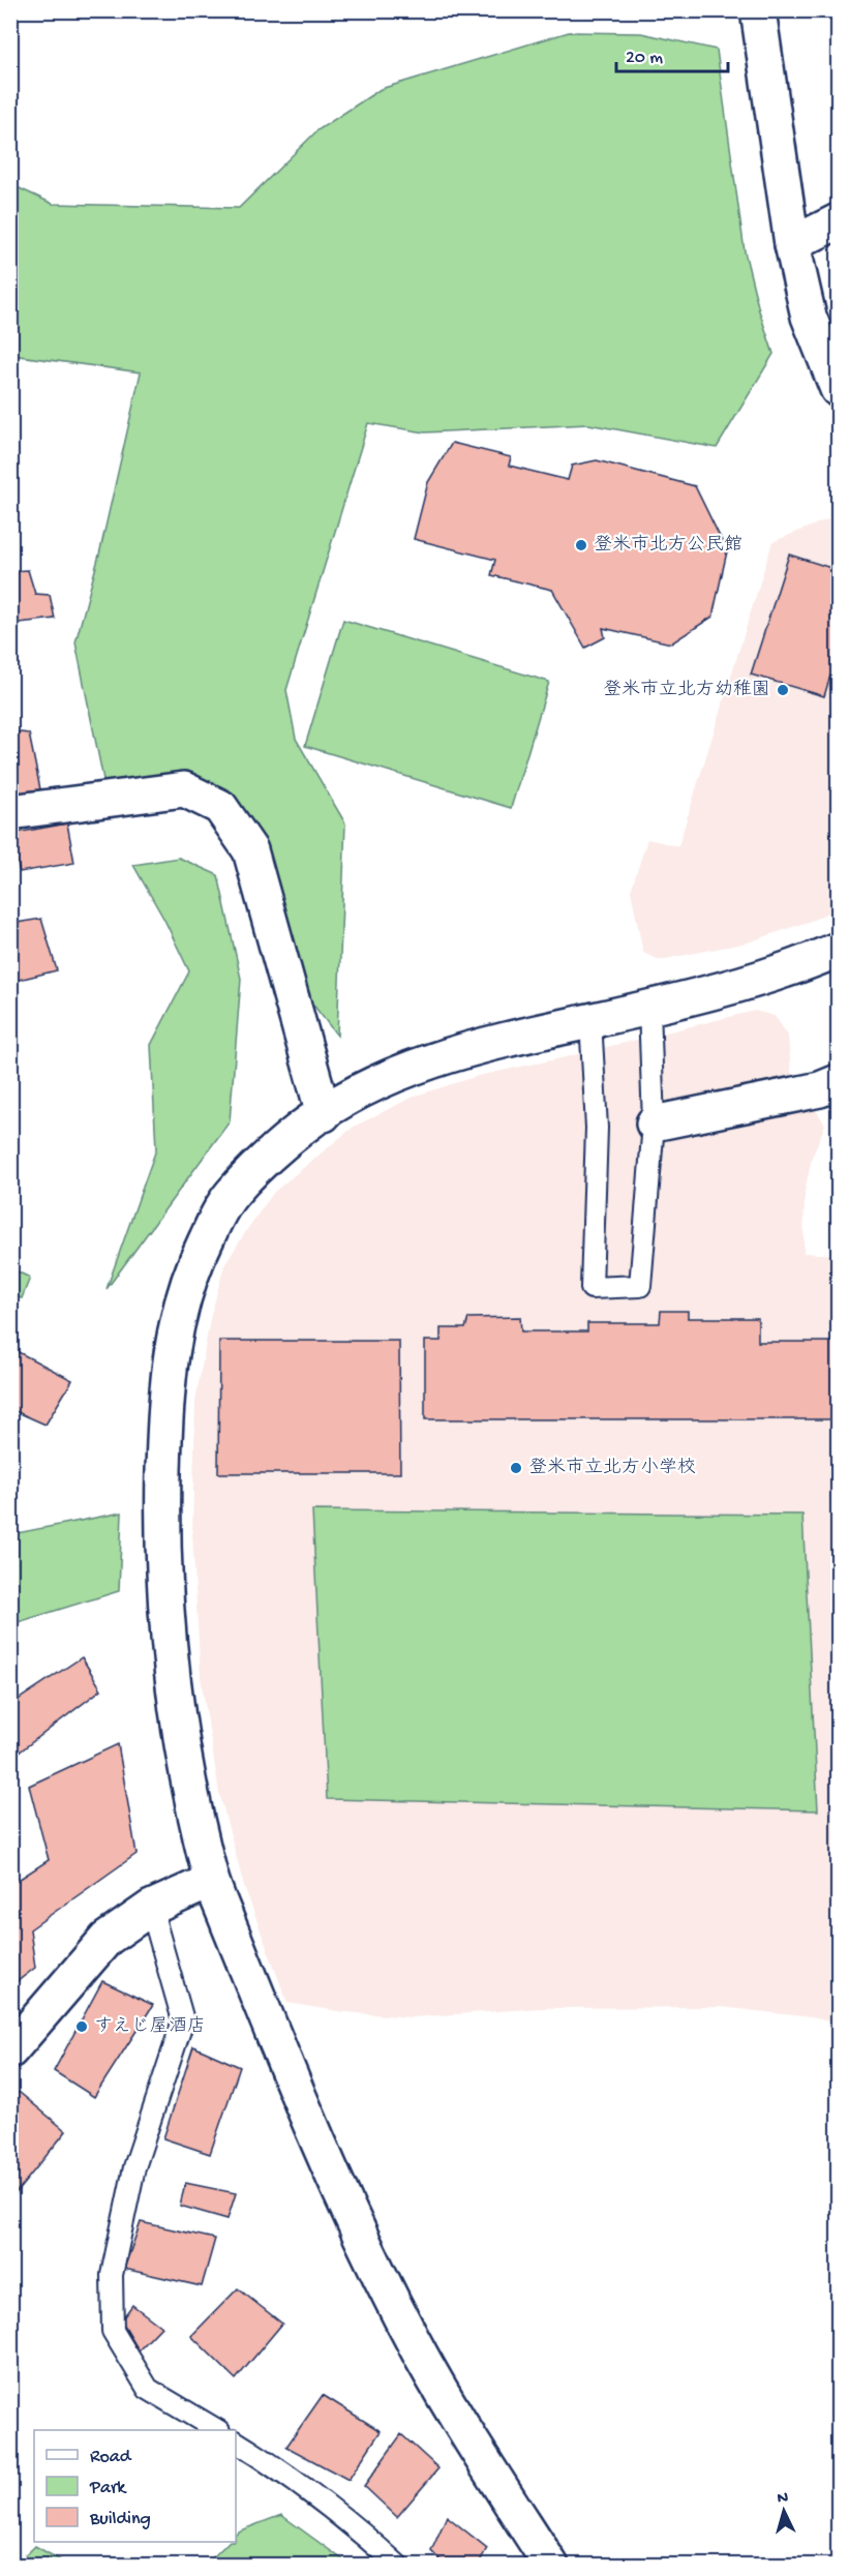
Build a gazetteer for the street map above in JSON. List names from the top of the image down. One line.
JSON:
{"places":["登米市北方公民館","登米市立北方幼稚園","登米市立北方小学校","すえじ屋酒店"],"legend":["Road","Park","Building"],"scale_bar":"20 m","north":"top"}
